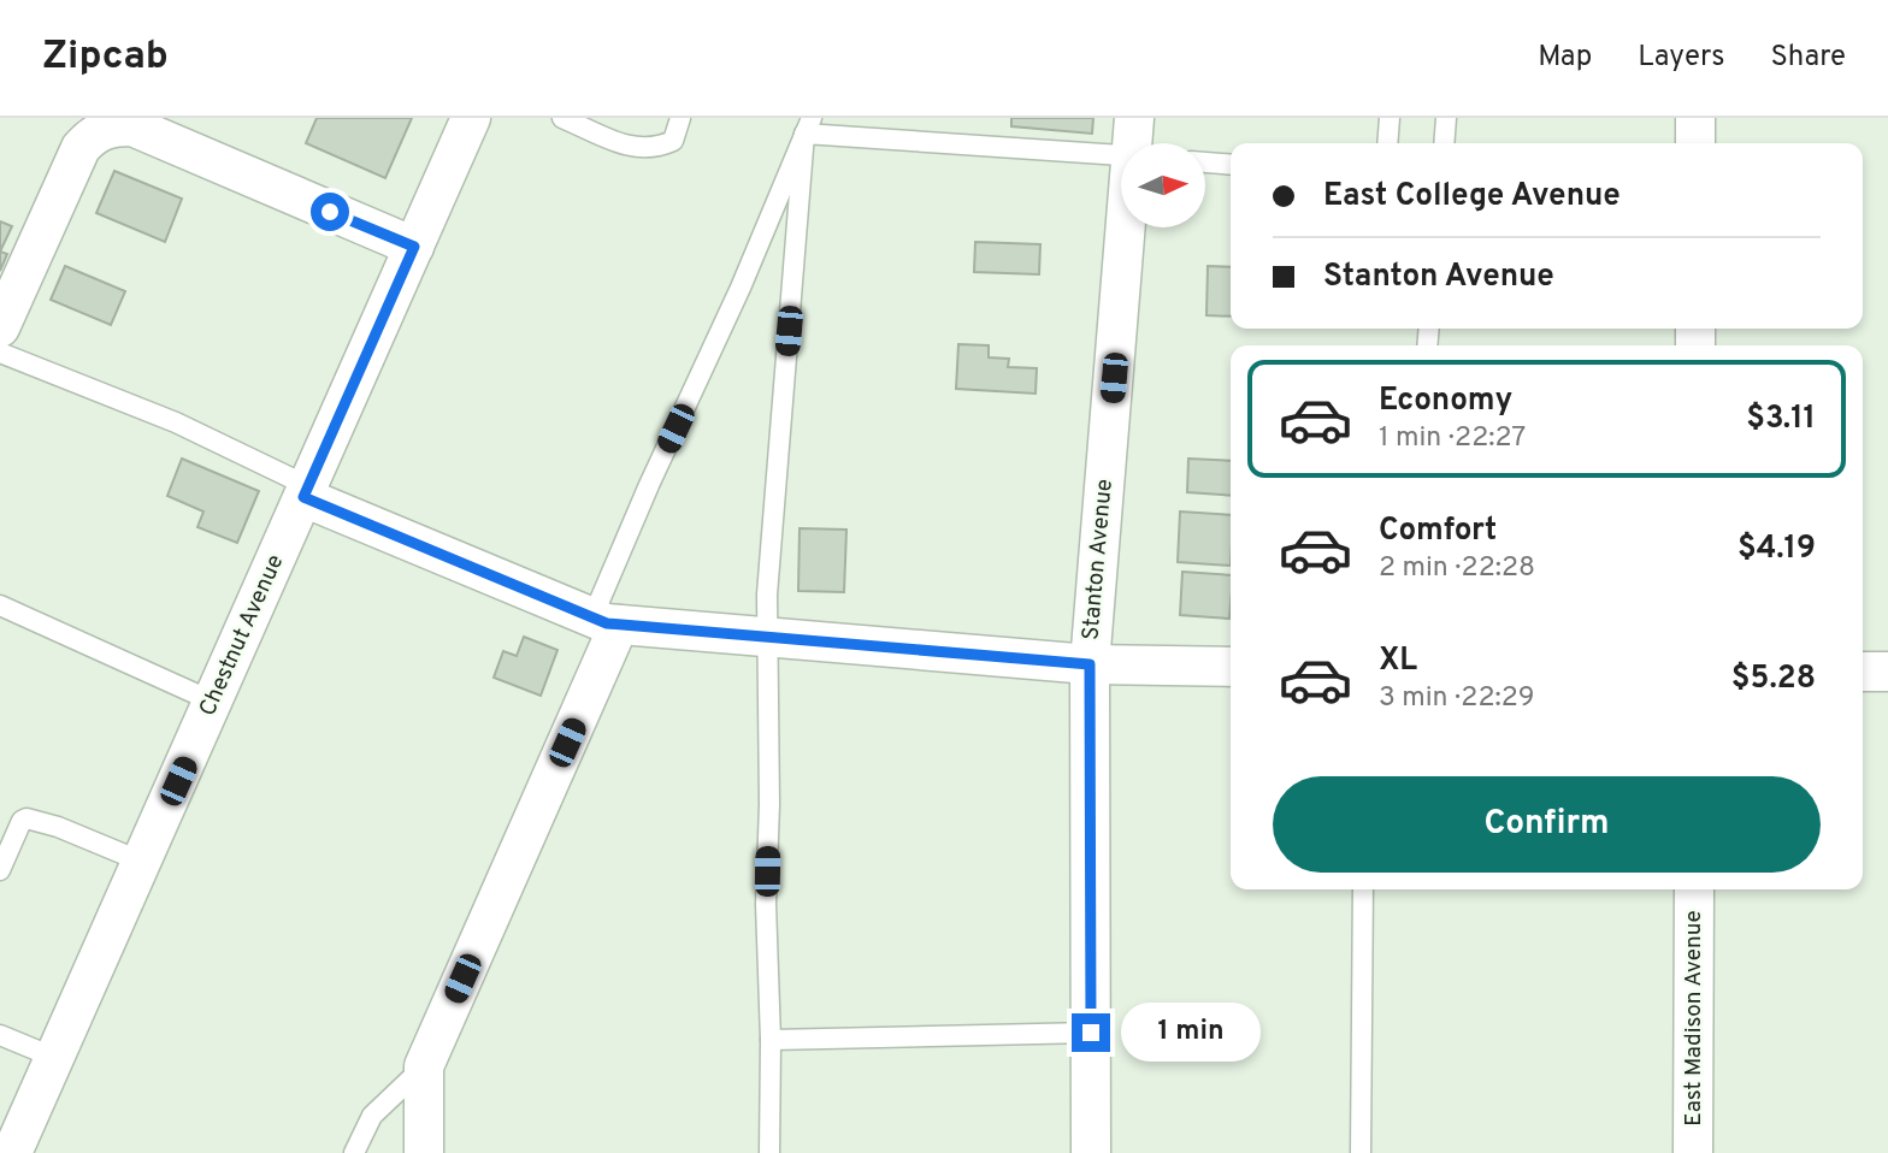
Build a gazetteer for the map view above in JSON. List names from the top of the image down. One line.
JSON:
{"streets":{"street":["Stanton Avenue","Chestnut Avenue","East Madison Avenue"]},"north":"right","page":{"header":"Zipcab","nav":["Map","Layers","Share"],"banner":["East College Avenue","Stanton Avenue"],"list":[{"name":"Economy","note":"1 min · 22:27","value":"$3.11"},{"name":"Comfort","note":"2 min · 22:28","value":"$4.19"},{"name":"XL","note":"3 min · 22:29","value":"$5.28"}],"buttons":"Confirm","bubble":"1 min"}}
